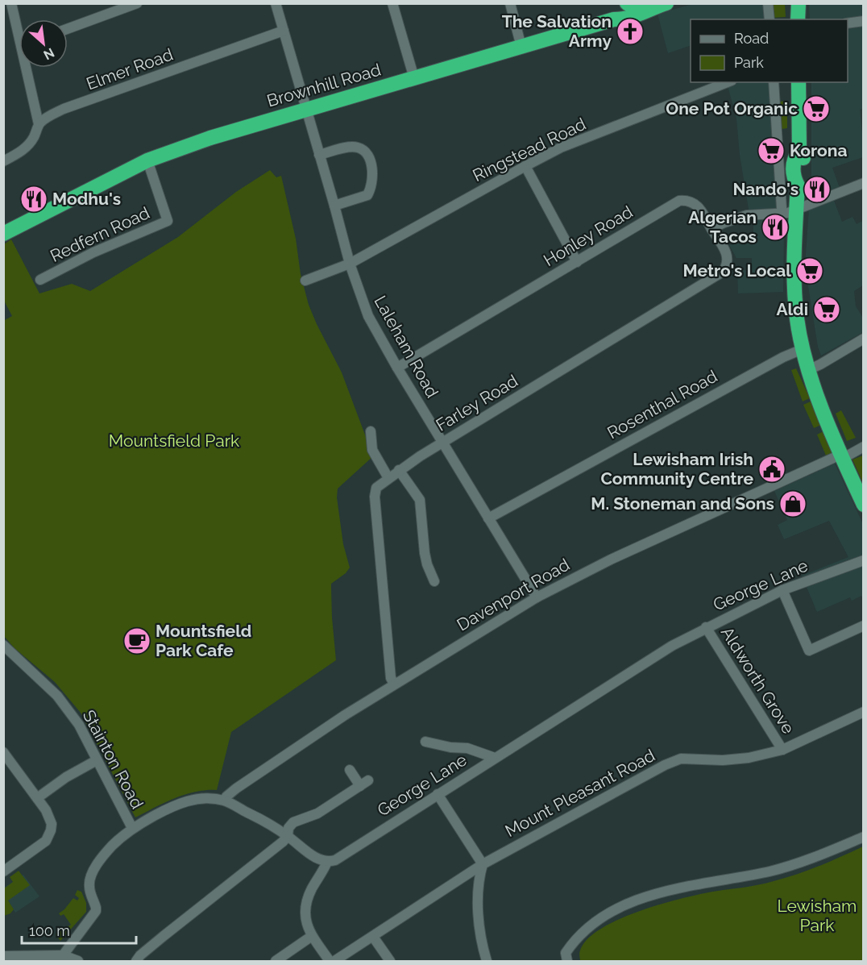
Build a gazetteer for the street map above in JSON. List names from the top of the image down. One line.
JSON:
{"streets":{"highway":["Brownhill Road"],"street":["Elmer Road","Ringstead Road","Redfern Road","Honley Road","Laleham Road","Farley Road","Rosenthal Road","George Lane","Davenport Road","Aldworth Grove","Stainton Road","Mount Pleasant Road"]},"crossings":[["Elmer Road","Laleham Road"],["Brownhill Road","Redfern Road"],["Brownhill Road","Laleham Road"],["Ringstead Road","Laleham Road"],["Honley Road","Laleham Road"],["Honley Road","Farley Road"],["Laleham Road","Farley Road"],["Laleham Road","Rosenthal Road"],["Laleham Road","Davenport Road"],["Farley Road","Davenport Road"],["George Lane","Aldworth Grove"],["Aldworth Grove","Mount Pleasant Road"]],"parks":["Mountsfield Park","Lewisham Park"],"places":{"church":["The Salvation Army"],"supermarket":["One Pot Organic","Korona","Metro's Local","Aldi"],"restaurant":["Nando's","Modhu's","Algerian Tacos"],"public building":["Lewisham Irish Community Centre"],"shop":["M. Stoneman and Sons"],"cafe":["Mountsfield Park Cafe"]},"legend":["Road","Park"],"scale_bar":"100 m","north":"bottom right"}
